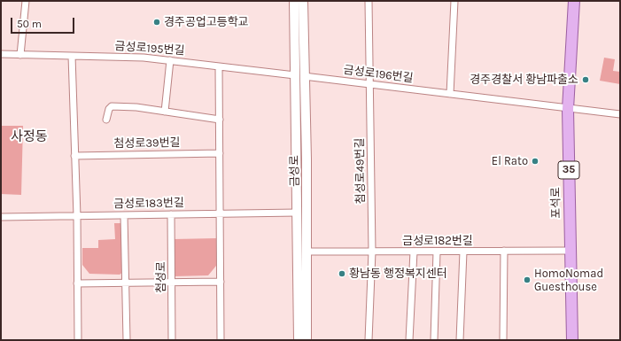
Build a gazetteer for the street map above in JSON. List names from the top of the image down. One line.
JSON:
{"streets":{"main road":["35","포석로"],"street":["금성로195번길","금성로196번길","첨성로39번길","금성로","첨성로49번길","금성로183번길","금성로182번길","첨성로"]},"crossings":[["금성로195번길","금성로196번길"],["금성로195번길","금성로"],["금성로196번길","금성로"],["금성로196번길","첨성로49번길"],["금성로196번길","포석로"],["금성로","금성로183번길"],["금성로","금성로182번길"],["첨성로49번길","금성로182번길"],["포석로","금성로182번길"],["금성로183번길","첨성로"]],"districts":["사정동"],"places":["경주공업고등학교","경주경찰서 황남파출소","El Rato","황남동 행정복지센터","HomoNomad Guesthouse"],"scale_bar":"50 m"}
